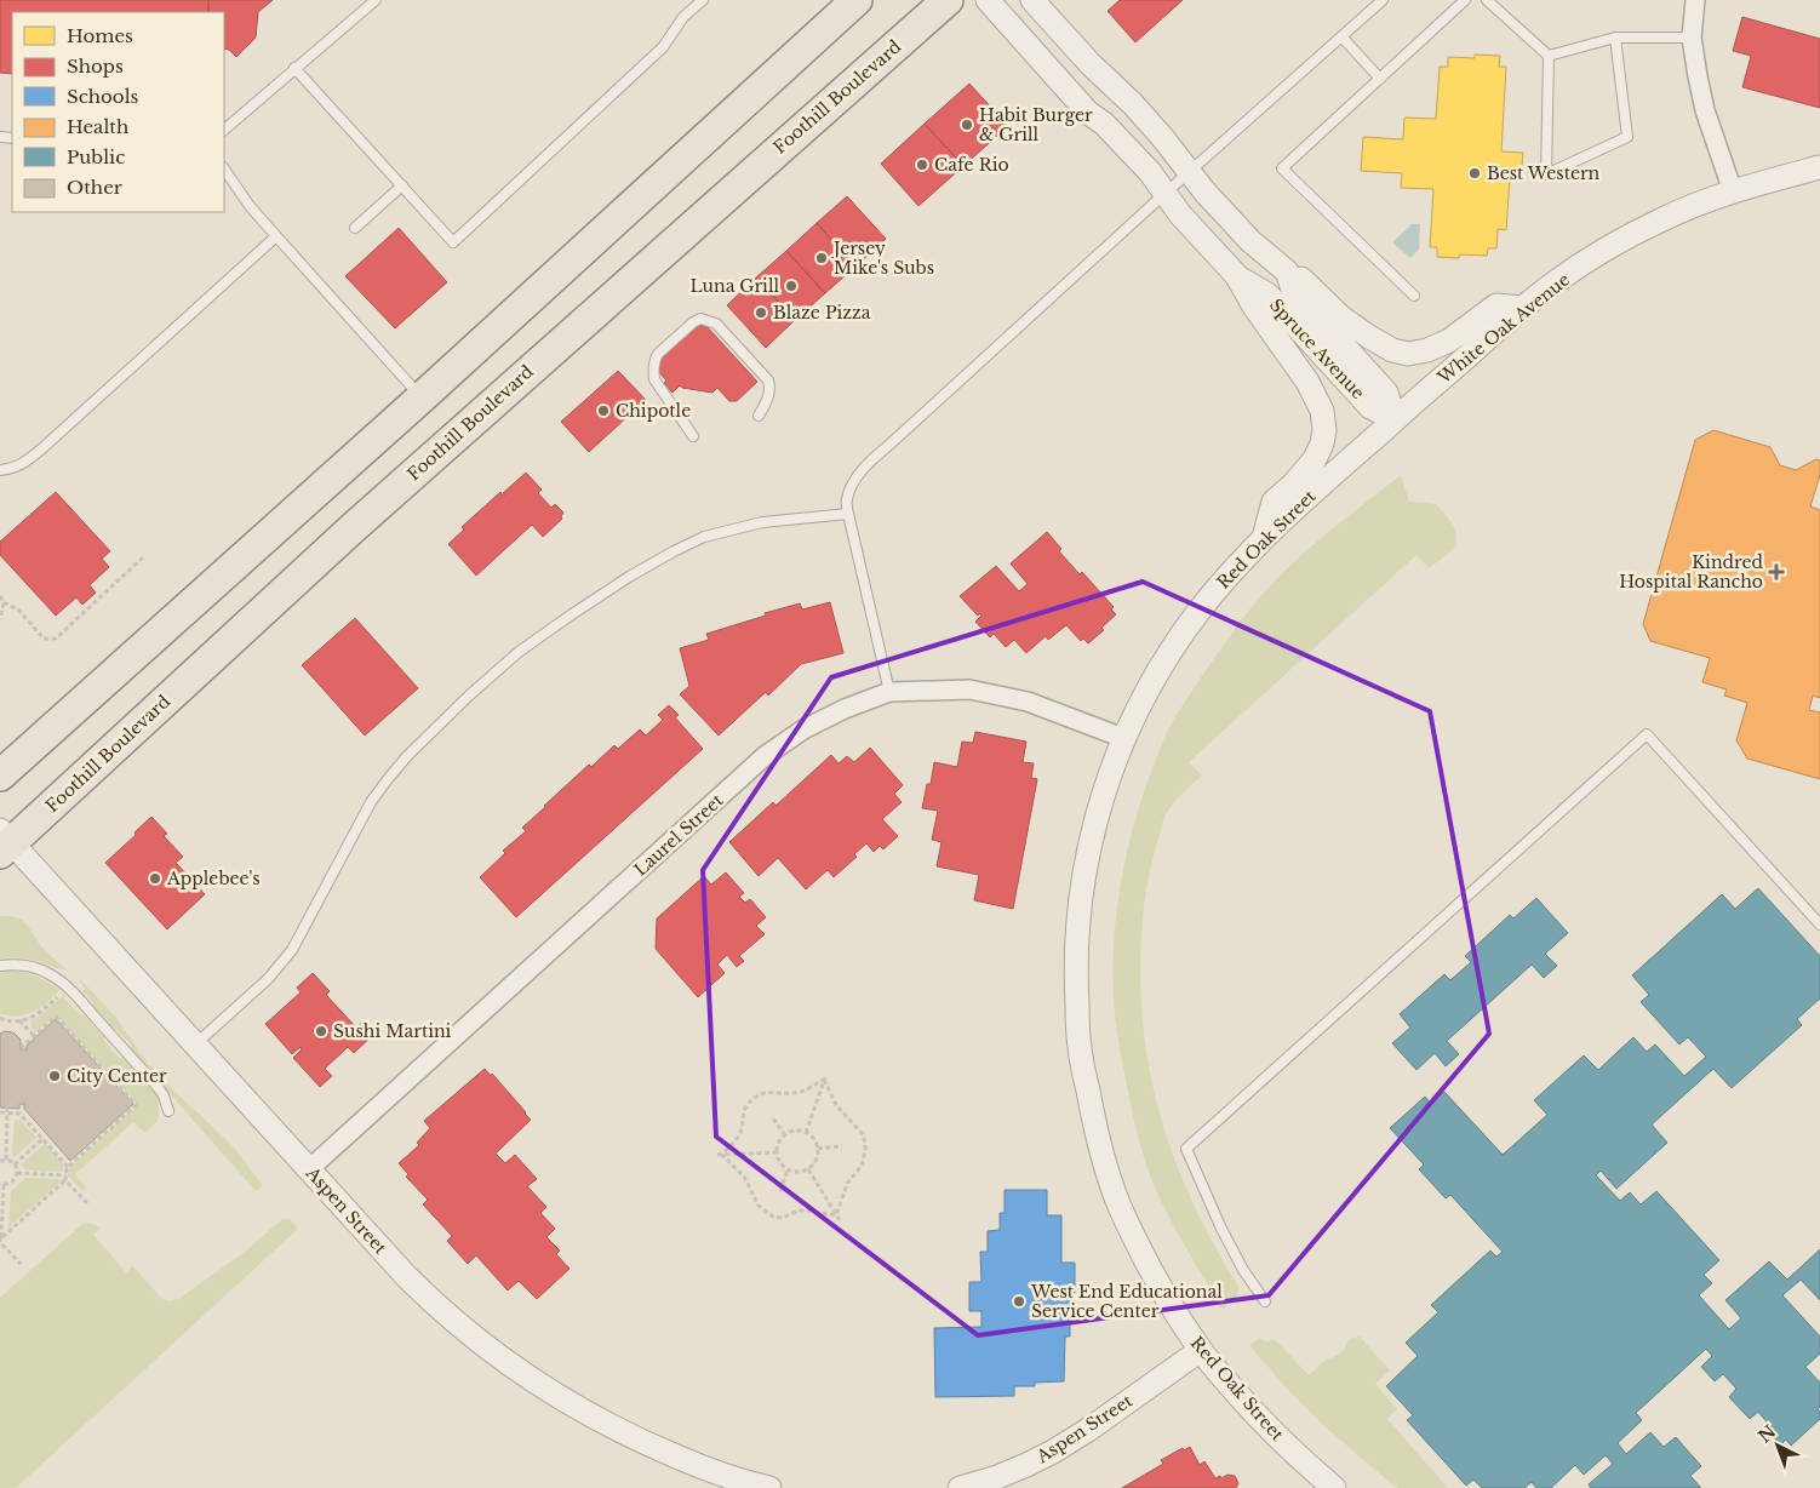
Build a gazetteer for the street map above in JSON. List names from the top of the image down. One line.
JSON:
{"streets":{"main road":["Foothill Boulevard"],"street":["White Oak Avenue","Spruce Avenue","Red Oak Street","Laurel Street","Aspen Street"]},"crossings":[["Foothill Boulevard","Aspen Street"],["White Oak Avenue","Spruce Avenue"],["White Oak Avenue","Red Oak Street"],["Spruce Avenue","Red Oak Street"],["Red Oak Street","Laurel Street"],["Red Oak Street","Aspen Street"],["Laurel Street","Aspen Street"]],"places":{"other":["Habit Burger & Grill","Cafe Rio","Best Western","Jersey Mike's Subs","Luna Grill","Blaze Pizza","Chipotle","Applebee's","Sushi Martini","City Center","West End Educational Service Center"],"health":["Kindred Hospital Rancho"]},"legend":["Homes","Shops","Schools","Health","Public","Other"],"north":"top left"}
